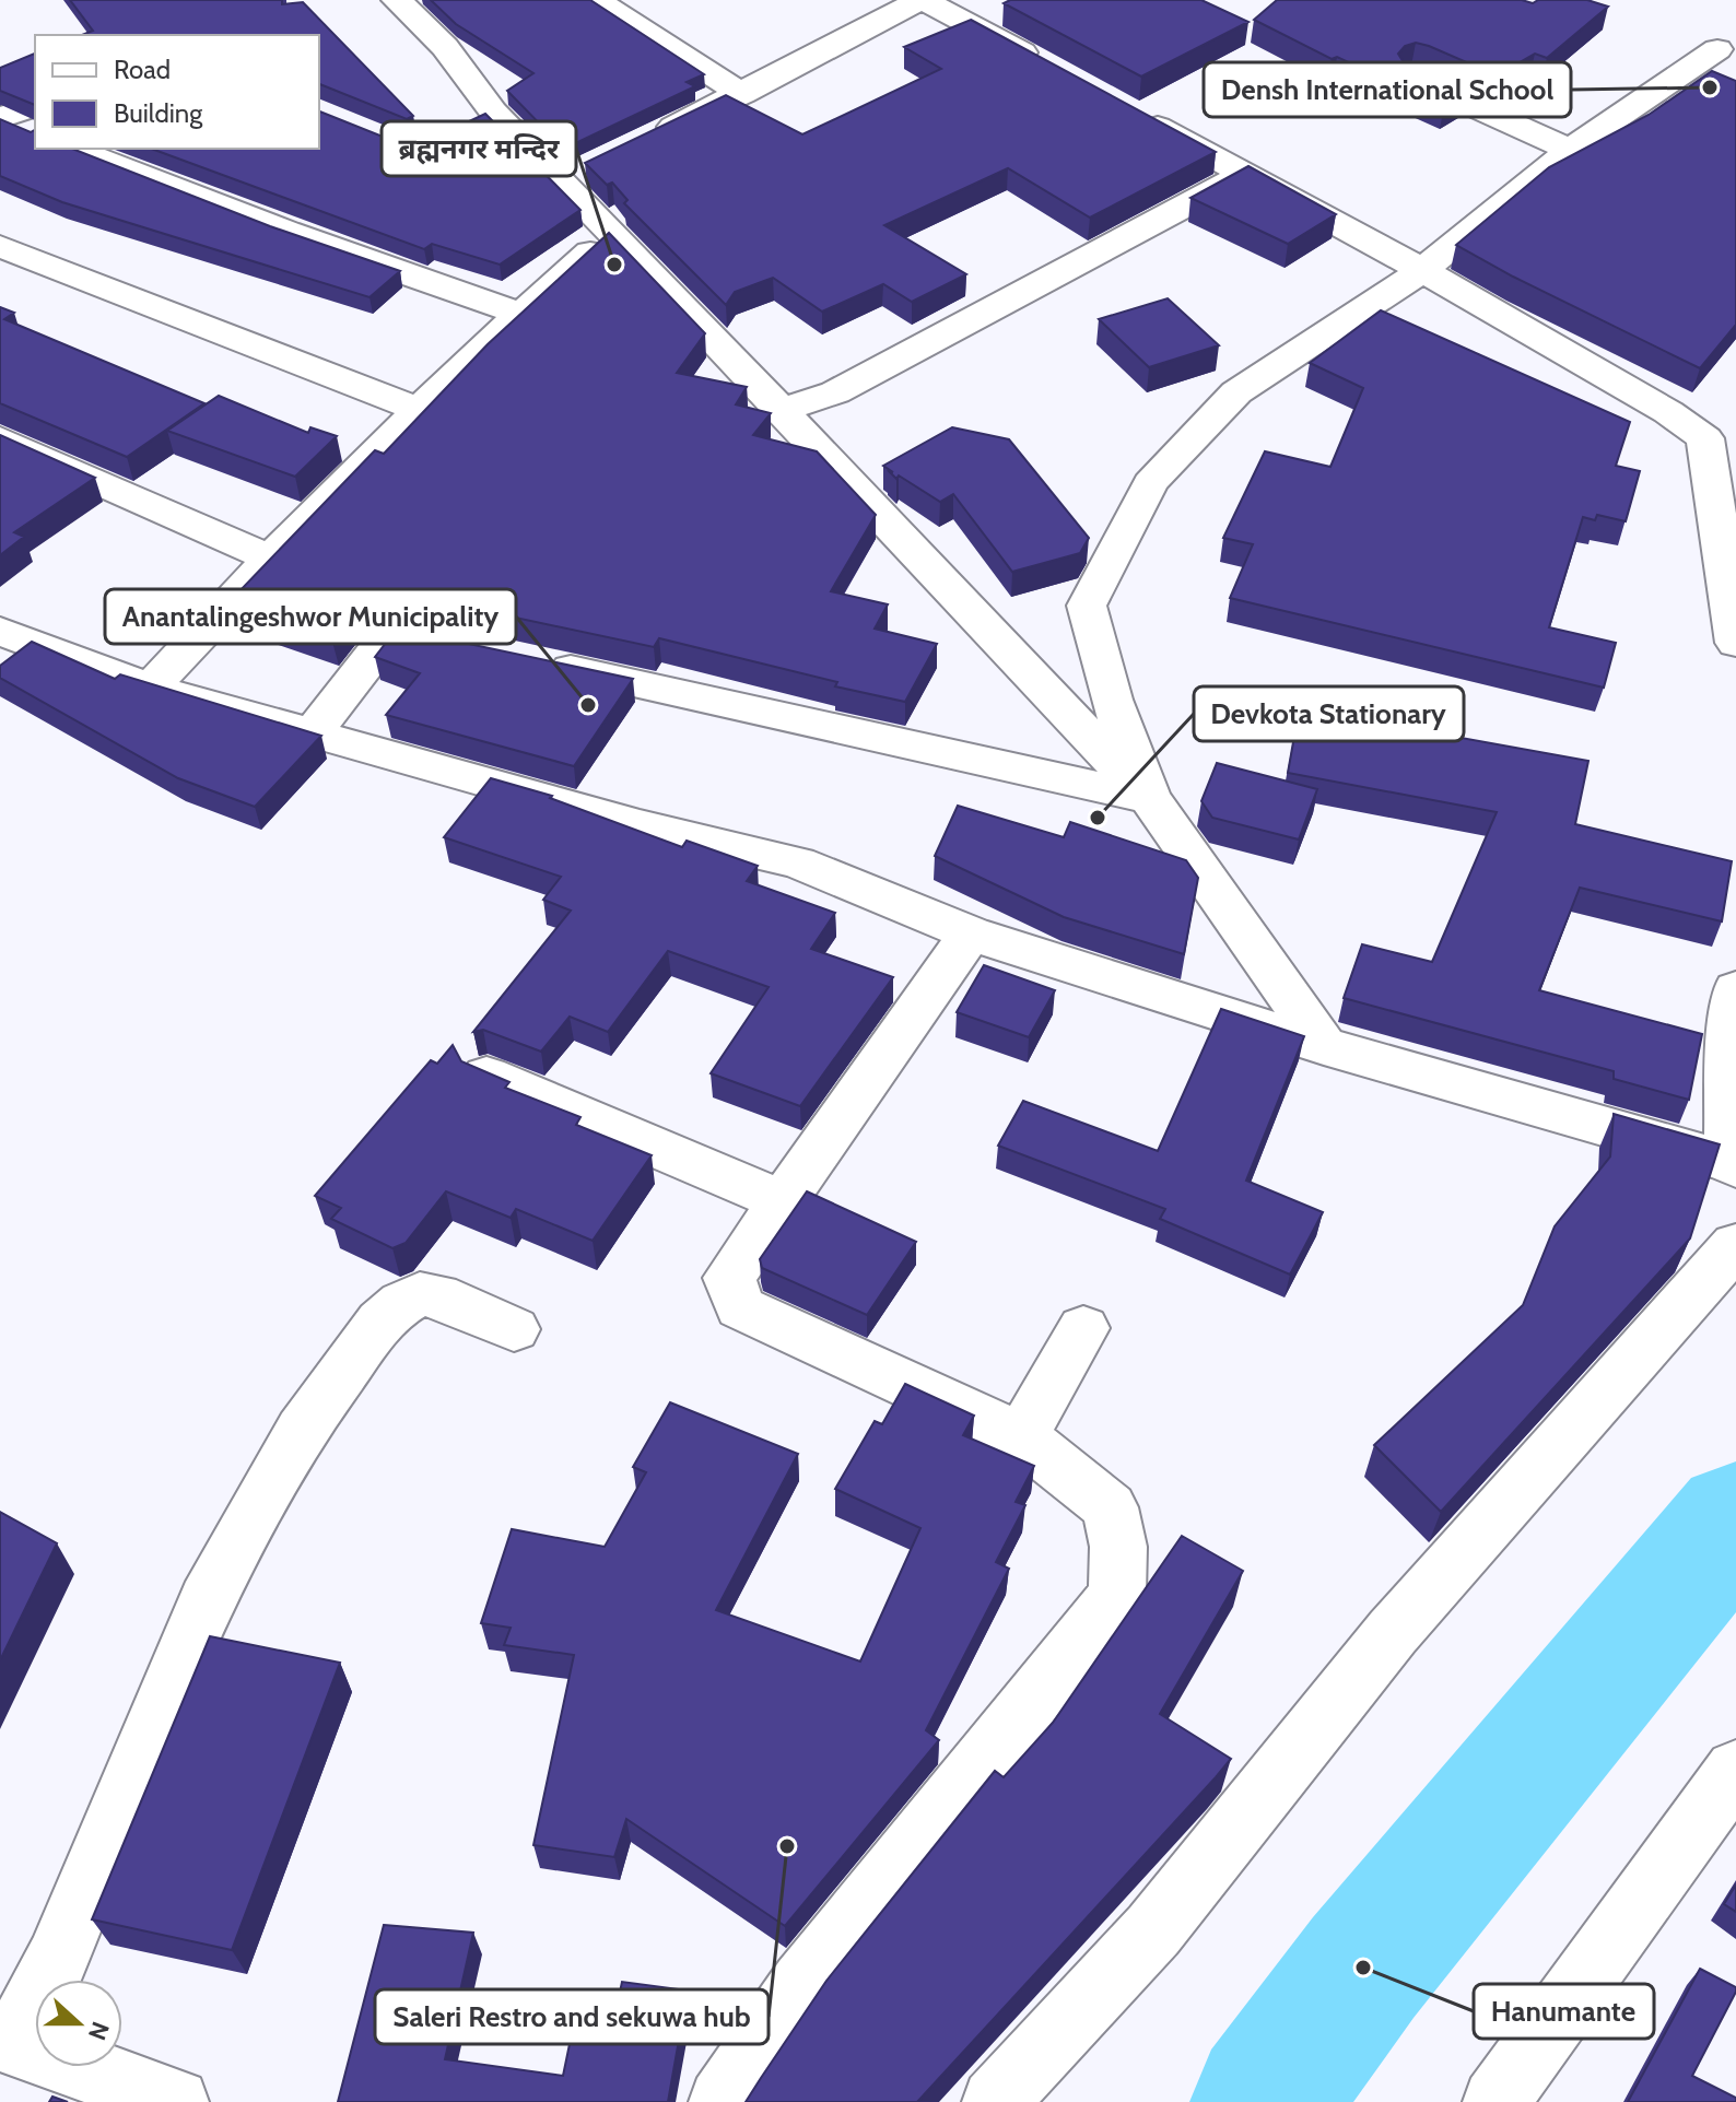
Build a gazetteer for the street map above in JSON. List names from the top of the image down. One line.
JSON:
{"places":["Densh International School","ब्रह्मनगर मन्दिर","Anantalingeshwor Municipality","Devkota Stationary","Saleri Restro and sekuwa hub","Hanumante"],"legend":["Road","Building"],"north":"right"}
